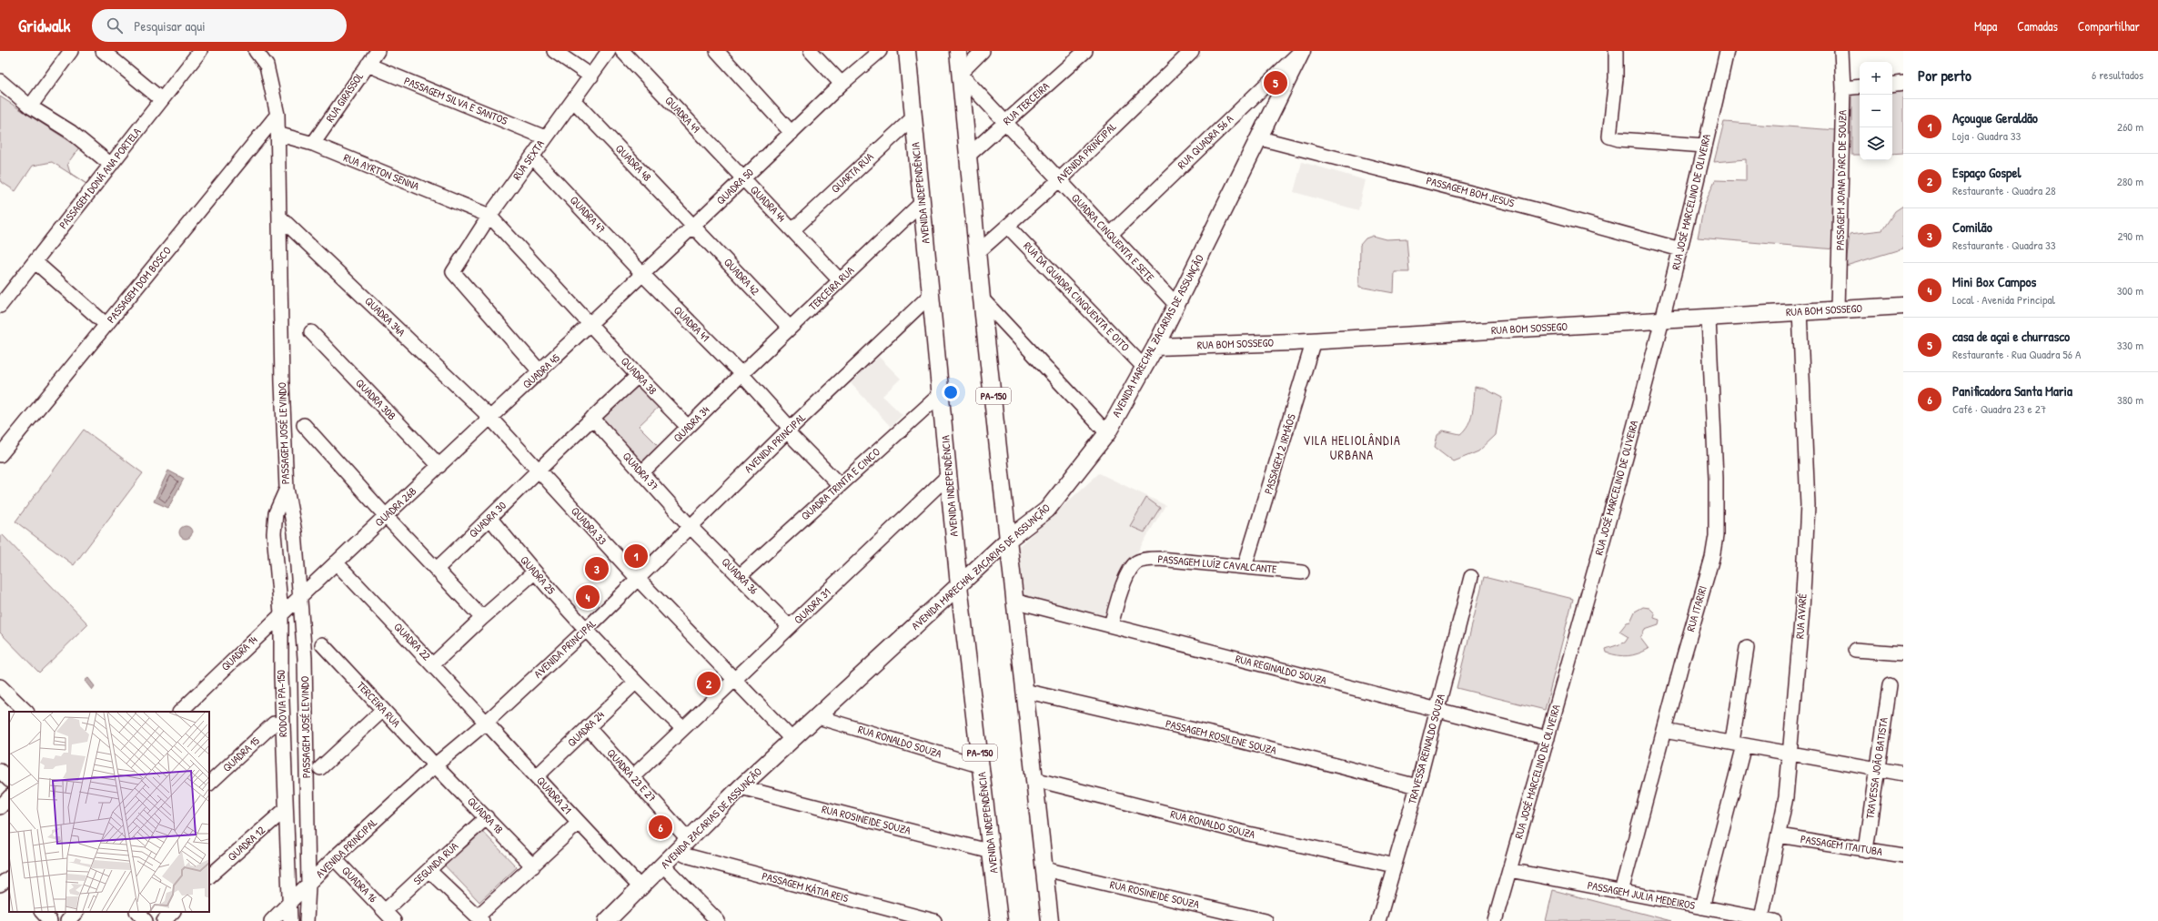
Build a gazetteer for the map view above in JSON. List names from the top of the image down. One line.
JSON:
{"streets":{"main road":["AVENIDA INDEPENDÊNCIA","RUA BOM SOSSEGO","AVENIDA MARECHAL ZACARIAS DE ASSUNÇÃO","PA-150","AVENIDA ZACARIAS DE ASSUNÇÃO"],"street":["RUA GIRASSOL","PASSAGEM SILVA E SANTOS","RUA TERCEIRA","QUADRA 49","RUA QUADRA 56 A","AVENIDA PRINCIPAL","RUA SEXTA","QUADRA 48","RUA AYRTON SENNA","QUARTA RUA","PASSAGEM DONÁ ANA PORTELA","PASSAGEM JOANA D'ARC DE SOUZA","QUADRA 50","PASSAGEM BOM JESUS","RUA JOSÉ MARCELINO DE OLIVEIRA","QUADRA 44","QUADRA 47","QUADRA CINQUENTA E SETE","QUADRA 42","PASSAGEM DOM BOSCO","TERCEIRA RUA","RUA DA QUADRA CINQUENTA E OITO","QUADRA 34A","QUADRA 41","QUADRA 45","QUADRA 38","QUADRA 30B","QUADRA 34","PASSAGEM JOSÉ LEVINDO","PASSAGEM 2 IRMÃOS","QUADRA 37","QUADRA TRINTA E CINCO","QUADRA 26B","QUADRA 30","QUADRA 33","PASSAGEM LUÍZ CAVALCANTE","QUADRA 25","QUADRA 36","QUADRA 31","RUA ITARIRI","RUA AVARÉ","QUADRA 22","QUADRA 14","RUA REGINALDO SOUZA","RODOVIA PA-150","QUADRA 24","PASSAGEM ROSILENE SOUZA","RUA RONALDO SOUZA","TRAVESSA REINALDO SOUZA","QUADRA 15","TRAVESSA JOÃO BATISTA","QUADRA 23 E 27","QUADRA 21","QUADRA 18","RUA ROSINEIDE SOUZA","QUADRA 12","PASSAGEM ITAITUBA","SEGUNDA RUA","QUADRA 16","PASSAGEM KÁTIA REIS","PASSAGEM JULIA MEDEIROS"]},"crossings":[["RUA GIRASSOL","PASSAGEM SILVA E SANTOS"],["RUA GIRASSOL","RUA AYRTON SENNA"],["PASSAGEM SILVA E SANTOS","RUA SEXTA"],["RUA TERCEIRA","QUADRA CINQUENTA E SETE"],["RUA TERCEIRA","PA-150"],["QUADRA 49","QUADRA 50"],["QUADRA 49","QUADRA 44"],["RUA QUADRA 56 A","QUADRA CINQUENTA E SETE"],["RUA QUADRA 56 A","AVENIDA MARECHAL ZACARIAS DE ASSUNÇÃO"],["AVENIDA PRINCIPAL","AVENIDA INDEPENDÊNCIA"],["AVENIDA PRINCIPAL","QUADRA CINQUENTA E SETE"],["AVENIDA PRINCIPAL","TERCEIRA RUA"],["AVENIDA PRINCIPAL","RUA DA QUADRA CINQUENTA E OITO"],["AVENIDA PRINCIPAL","QUADRA 41"],["AVENIDA PRINCIPAL","PA-150"],["AVENIDA PRINCIPAL","PASSAGEM JOSÉ LEVINDO"],["AVENIDA PRINCIPAL","QUADRA 37"],["AVENIDA PRINCIPAL","QUADRA 33"],["AVENIDA PRINCIPAL","QUADRA 25"],["AVENIDA PRINCIPAL","QUADRA 36"],["AVENIDA PRINCIPAL","QUADRA 22"],["AVENIDA PRINCIPAL","RODOVIA PA-150"],["AVENIDA PRINCIPAL","QUADRA 21"],["AVENIDA PRINCIPAL","QUADRA 18"],["AVENIDA PRINCIPAL","QUADRA 16"],["RUA SEXTA","QUADRA 48"],["RUA SEXTA","RUA AYRTON SENNA"],["RUA SEXTA","QUADRA 47"],["RUA SEXTA","QUADRA 45"],["RUA SEXTA","QUADRA 38"],["QUADRA 48","QUADRA 50"],["QUADRA 48","QUADRA 42"],["RUA AYRTON SENNA","PASSAGEM DOM BOSCO"],["RUA AYRTON SENNA","QUADRA 38"],["RUA AYRTON SENNA","PASSAGEM JOSÉ LEVINDO"],["QUARTA RUA","AVENIDA INDEPENDÊNCIA"],["QUARTA RUA","QUADRA 44"],["PASSAGEM JOANA D'ARC DE SOUZA","RUA BOM SOSSEGO"],["QUADRA 50","QUADRA 44"],["QUADRA 50","QUADRA 47"],["QUADRA 50","QUADRA 42"],["QUADRA 50","QUADRA 41"],["QUADRA 50","QUADRA 45"],["QUADRA 50","QUADRA 38"],["PASSAGEM BOM JESUS","RUA JOSÉ MARCELINO DE OLIVEIRA"],["PASSAGEM BOM JESUS","AVENIDA MARECHAL ZACARIAS DE ASSUNÇÃO"],["AVENIDA INDEPENDÊNCIA","TERCEIRA RUA"],["AVENIDA INDEPENDÊNCIA","AVENIDA MARECHAL ZACARIAS DE ASSUNÇÃO"],["AVENIDA INDEPENDÊNCIA","QUADRA TRINTA E CINCO"],["AVENIDA INDEPENDÊNCIA","QUADRA 31"],["AVENIDA INDEPENDÊNCIA","RUA RONALDO SOUZA"],["AVENIDA INDEPENDÊNCIA","RUA ROSINEIDE SOUZA"],["RUA JOSÉ MARCELINO DE OLIVEIRA","RUA BOM SOSSEGO"],["RUA JOSÉ MARCELINO DE OLIVEIRA","RUA REGINALDO SOUZA"],["RUA JOSÉ MARCELINO DE OLIVEIRA","PASSAGEM JULIA MEDEIROS"],["QUADRA 44","TERCEIRA RUA"],["QUADRA 47","QUADRA 41"],["QUADRA CINQUENTA E SETE","AVENIDA MARECHAL ZACARIAS DE ASSUNÇÃO"],["QUADRA CINQUENTA E SETE","PA-150"],["QUADRA 42","TERCEIRA RUA"],["PASSAGEM DOM BOSCO","PASSAGEM JOSÉ LEVINDO"],["TERCEIRA RUA","QUADRA 41"],["TERCEIRA RUA","QUADRA 34"],["TERCEIRA RUA","QUADRA 18"],["RUA DA QUADRA CINQUENTA E OITO","AVENIDA MARECHAL ZACARIAS DE ASSUNÇÃO"],["RUA BOM SOSSEGO","AVENIDA MARECHAL ZACARIAS DE ASSUNÇÃO"],["RUA BOM SOSSEGO","PASSAGEM 2 IRMÃOS"],["RUA BOM SOSSEGO","RUA ITARIRI"],["RUA BOM SOSSEGO","RUA AVARÉ"],["QUADRA 34A","QUADRA 45"],["QUADRA 34A","PASSAGEM JOSÉ LEVINDO"],["QUADRA 34A","QUADRA 26B"],["QUADRA 41","QUADRA 34"],["AVENIDA MARECHAL ZACARIAS DE ASSUNÇÃO","PA-150"],["AVENIDA MARECHAL ZACARIAS DE ASSUNÇÃO","RUA RONALDO SOUZA"],["AVENIDA MARECHAL ZACARIAS DE ASSUNÇÃO","AVENIDA ZACARIAS DE ASSUNÇÃO"],["QUADRA 45","QUADRA 38"],["QUADRA 45","QUADRA 26B"],["QUADRA 38","QUADRA 34"],["PA-150","RUA REGINALDO SOUZA"],["PA-150","PASSAGEM ROSILENE SOUZA"],["PA-150","RUA RONALDO SOUZA"],["PA-150","RUA ROSINEIDE SOUZA"],["QUADRA 30B","QUADRA 26B"],["QUADRA 34","QUADRA 37"],["PASSAGEM JOSÉ LEVINDO","QUADRA 26B"],["PASSAGEM JOSÉ LEVINDO","QUADRA 14"],["PASSAGEM JOSÉ LEVINDO","RODOVIA PA-150"],["PASSAGEM 2 IRMÃOS","PASSAGEM LUÍZ CAVALCANTE"],["QUADRA 37","QUADRA 36"],["QUADRA TRINTA E CINCO","QUADRA 36"],["QUADRA 26B","QUADRA 22"],["QUADRA 26B","QUADRA 14"],["QUADRA 30","QUADRA 33"],["QUADRA 30","QUADRA 25"],["QUADRA 33","QUADRA 31"],["PASSAGEM LUÍZ CAVALCANTE","RUA REGINALDO SOUZA"],["QUADRA 36","QUADRA 31"],["QUADRA 31","QUADRA 23 E 27"],["RUA ITARIRI","PASSAGEM JULIA MEDEIROS"],["RUA AVARÉ","PASSAGEM ITAITUBA"],["RUA AVARÉ","PASSAGEM JULIA MEDEIROS"],["QUADRA 22","QUADRA 21"],["QUADRA 14","RODOVIA PA-150"],["RUA REGINALDO SOUZA","TRAVESSA REINALDO SOUZA"],["RODOVIA PA-150","QUADRA 12"],["QUADRA 24","QUADRA 23 E 27"],["QUADRA 24","QUADRA 21"],["PASSAGEM ROSILENE SOUZA","TRAVESSA REINALDO SOUZA"],["RUA RONALDO SOUZA","TRAVESSA REINALDO SOUZA"],["RUA RONALDO SOUZA","AVENIDA ZACARIAS DE ASSUNÇÃO"],["TRAVESSA JOÃO BATISTA","PASSAGEM ITAITUBA"],["QUADRA 23 E 27","AVENIDA ZACARIAS DE ASSUNÇÃO"],["QUADRA 23 E 27","PASSAGEM KÁTIA REIS"],["QUADRA 21","QUADRA 18"],["QUADRA 18","SEGUNDA RUA"],["AVENIDA ZACARIAS DE ASSUNÇÃO","RUA ROSINEIDE SOUZA"],["AVENIDA ZACARIAS DE ASSUNÇÃO","PASSAGEM KÁTIA REIS"],["SEGUNDA RUA","QUADRA 16"]],"districts":["VILA HELIOLÂNDIA URBANA"],"page":{"header":"Gridwalk","search":"Pesquisar aqui","nav":["Mapa","Camadas","Compartilhar"],"heading":["Por perto","6 resultados"],"map_buttons":["+","−"],"pins":["5","1","3","4","2","6"],"list":[{"mark":"1","name":"Açougue Geraldão","note":"Loja · Quadra 33","value":"260 m"},{"mark":"2","name":"Espaço Gospel","note":"Restaurante · Quadra 28","value":"280 m"},{"mark":"3","name":"Comilão","note":"Restaurante · Quadra 33","value":"290 m"},{"mark":"4","name":"Mini Box Campos","note":"Local · Avenida Principal","value":"300 m"},{"mark":"5","name":"casa de açai e churrasco","note":"Restaurante · Rua Quadra 56 A","value":"330 m"},{"mark":"6","name":"Panificadora Santa Maria","note":"Café · Quadra 23 e 27","value":"380 m"}]}}
